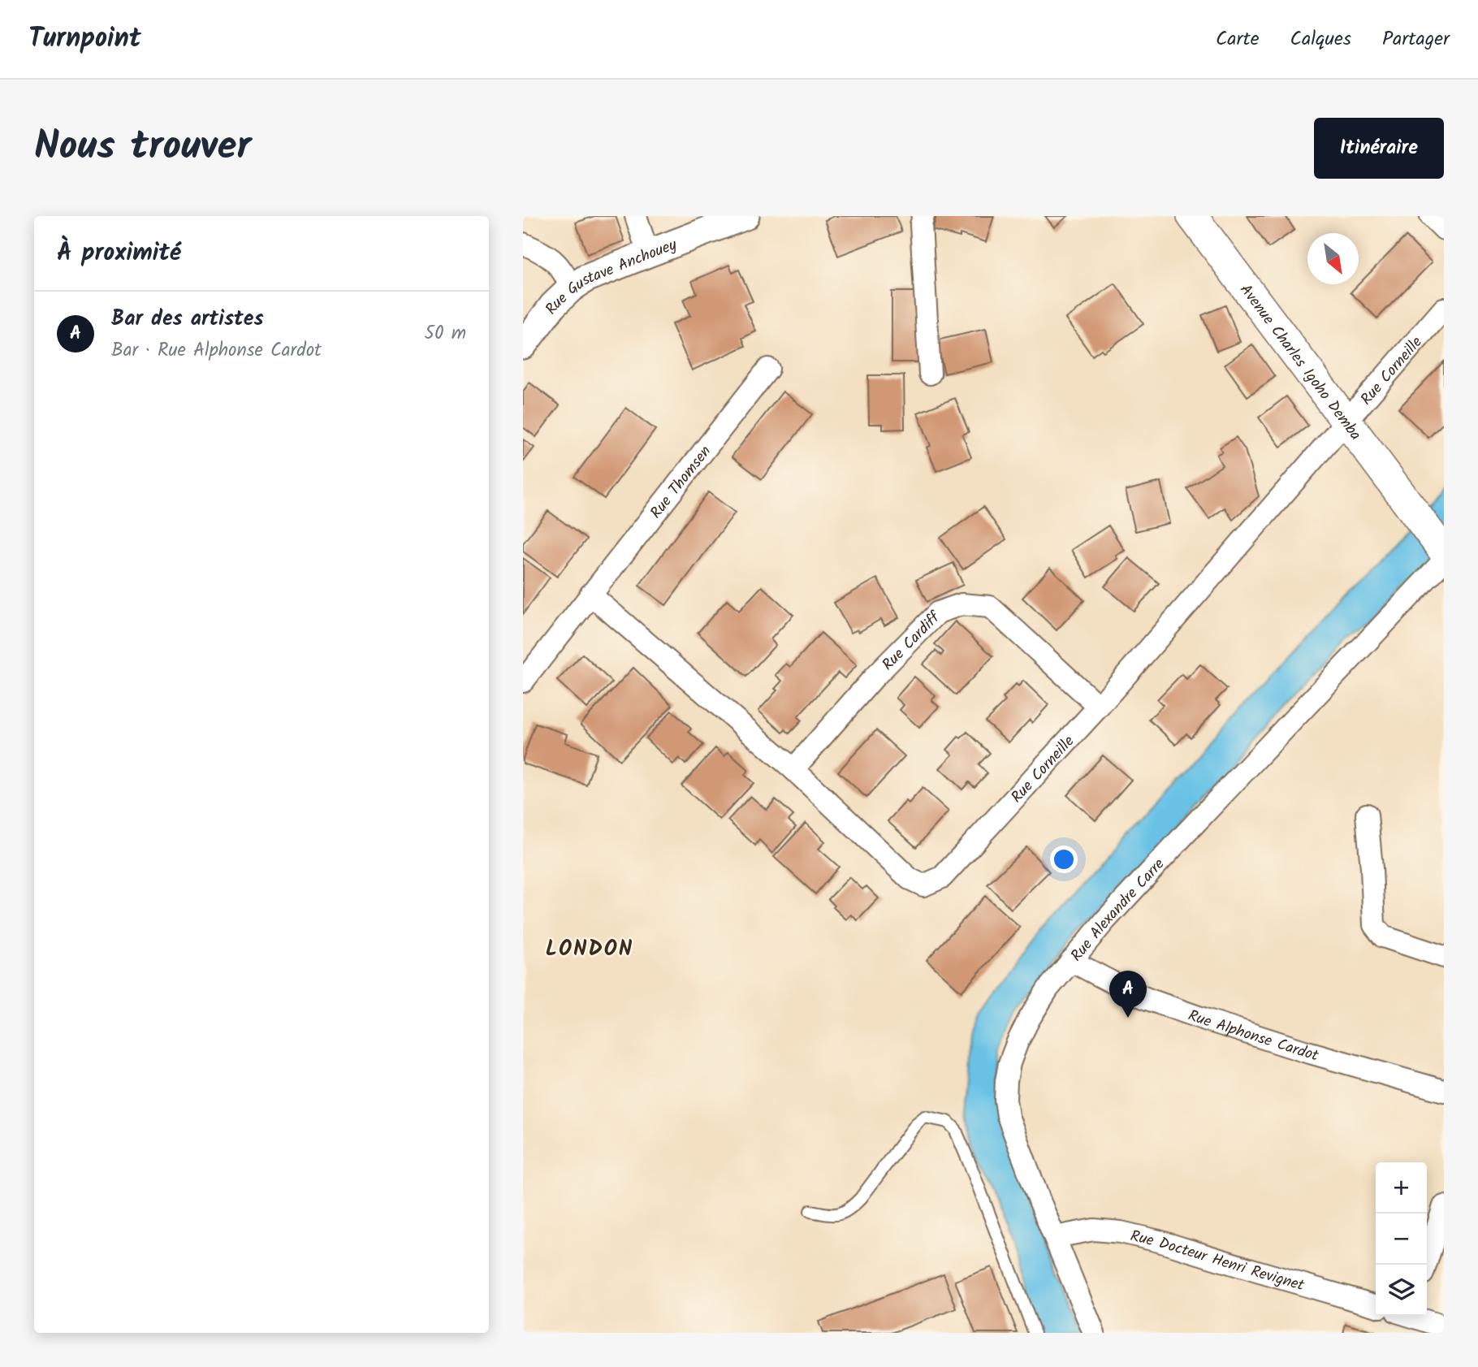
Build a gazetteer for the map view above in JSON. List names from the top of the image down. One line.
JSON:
{"streets":{"main road":["Avenue Charles Igoho Demba"],"street":["Rue Gustave Anchouey","Rue Corneille","Rue Thomsen","Rue Cardiff","Rue Alexandre Carre","Rue Alphonse Cardot","Rue Docteur Henri Revignet"]},"crossings":[["Avenue Charles Igoho Demba","Rue Corneille"],["Avenue Charles Igoho Demba","Rue Alexandre Carre"],["Rue Corneille","Rue Thomsen"],["Rue Corneille","Rue Cardiff"],["Rue Alexandre Carre","Rue Alphonse Cardot"],["Rue Alexandre Carre","Rue Docteur Henri Revignet"]],"districts":["LONDON"],"north":"bottom right","page":{"header":"Turnpoint","nav":["Carte","Calques","Partager"],"title":"Nous trouver","buttons":"Itinéraire","heading":"À proximité","list":[{"mark":"A","name":"Bar des artistes","note":"Bar · Rue Alphonse Cardot","value":"50 m"}],"pins":"A","map_buttons":["+","−"]}}
